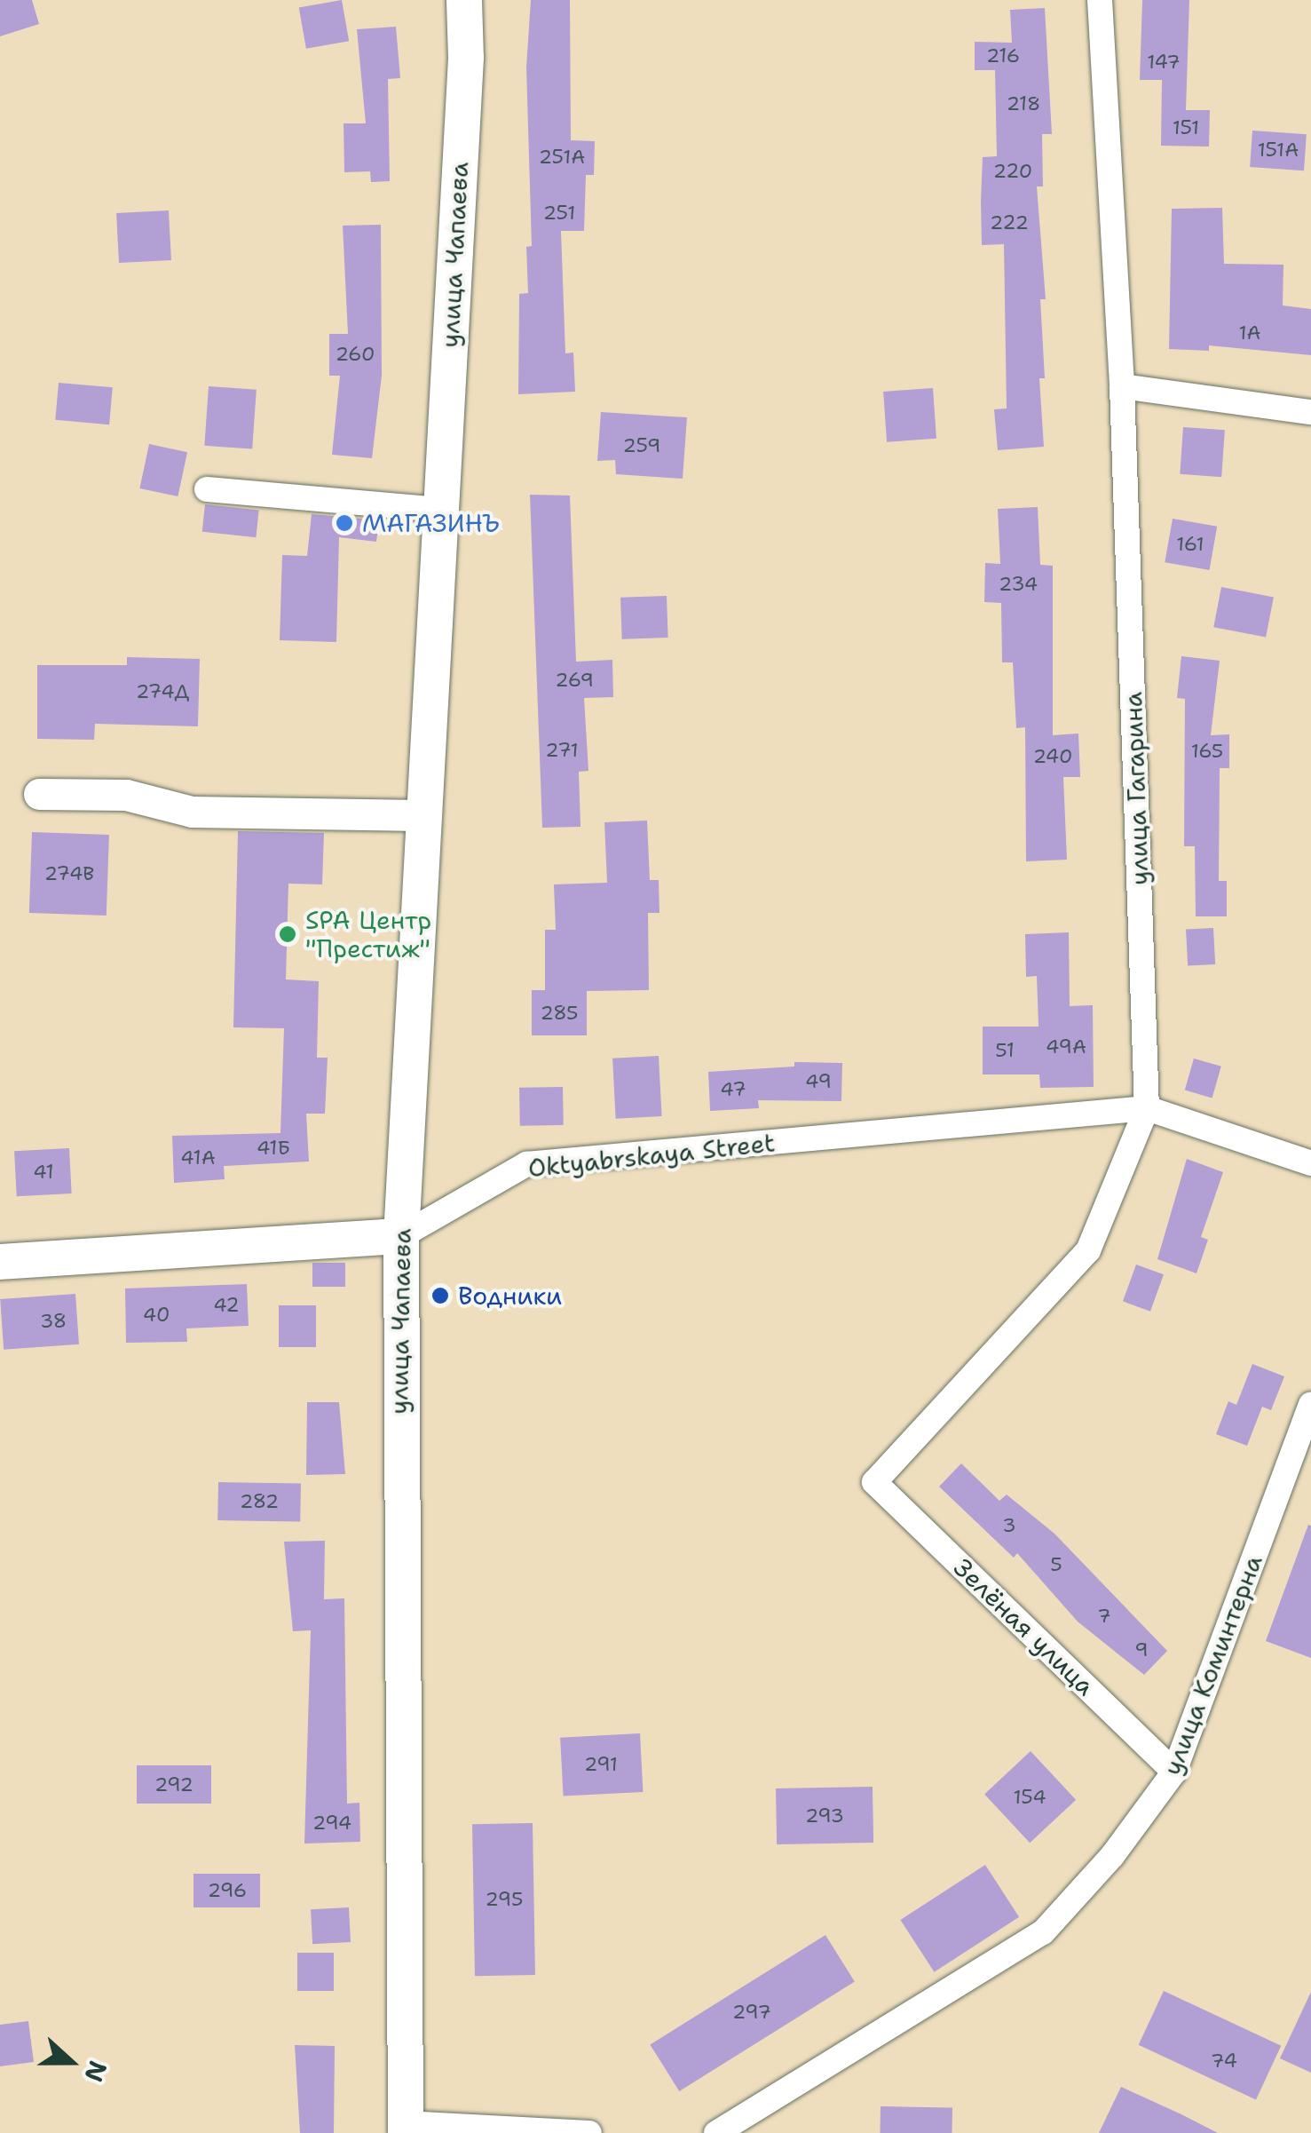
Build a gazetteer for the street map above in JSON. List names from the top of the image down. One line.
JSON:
{"streets":{"main road":["улица Чапаева","Oktyabrskaya Street"],"street":["улица Гагарина","Зелёная улица","улица Коминтерна"]},"crossings":[["улица Чапаева","Oktyabrskaya Street"],["улица Гагарина","Oktyabrskaya Street"],["улица Гагарина","Зелёная улица"],["Зелёная улица","улица Коминтерна"]],"places":["МАГАЗИНЪ","SPA Центр \"Престиж\"","Водники"],"house_numbers":["216","147","218","151","151А","251А","220","251","222","1А","260","259","161","234","269","274Д","271","165","240","274В","285","49А","51","49","47","41Б","41А","41","42","40","38","282","3","5","7","9","291","292","154","293","294","296","295","297","74"],"north":"right"}
